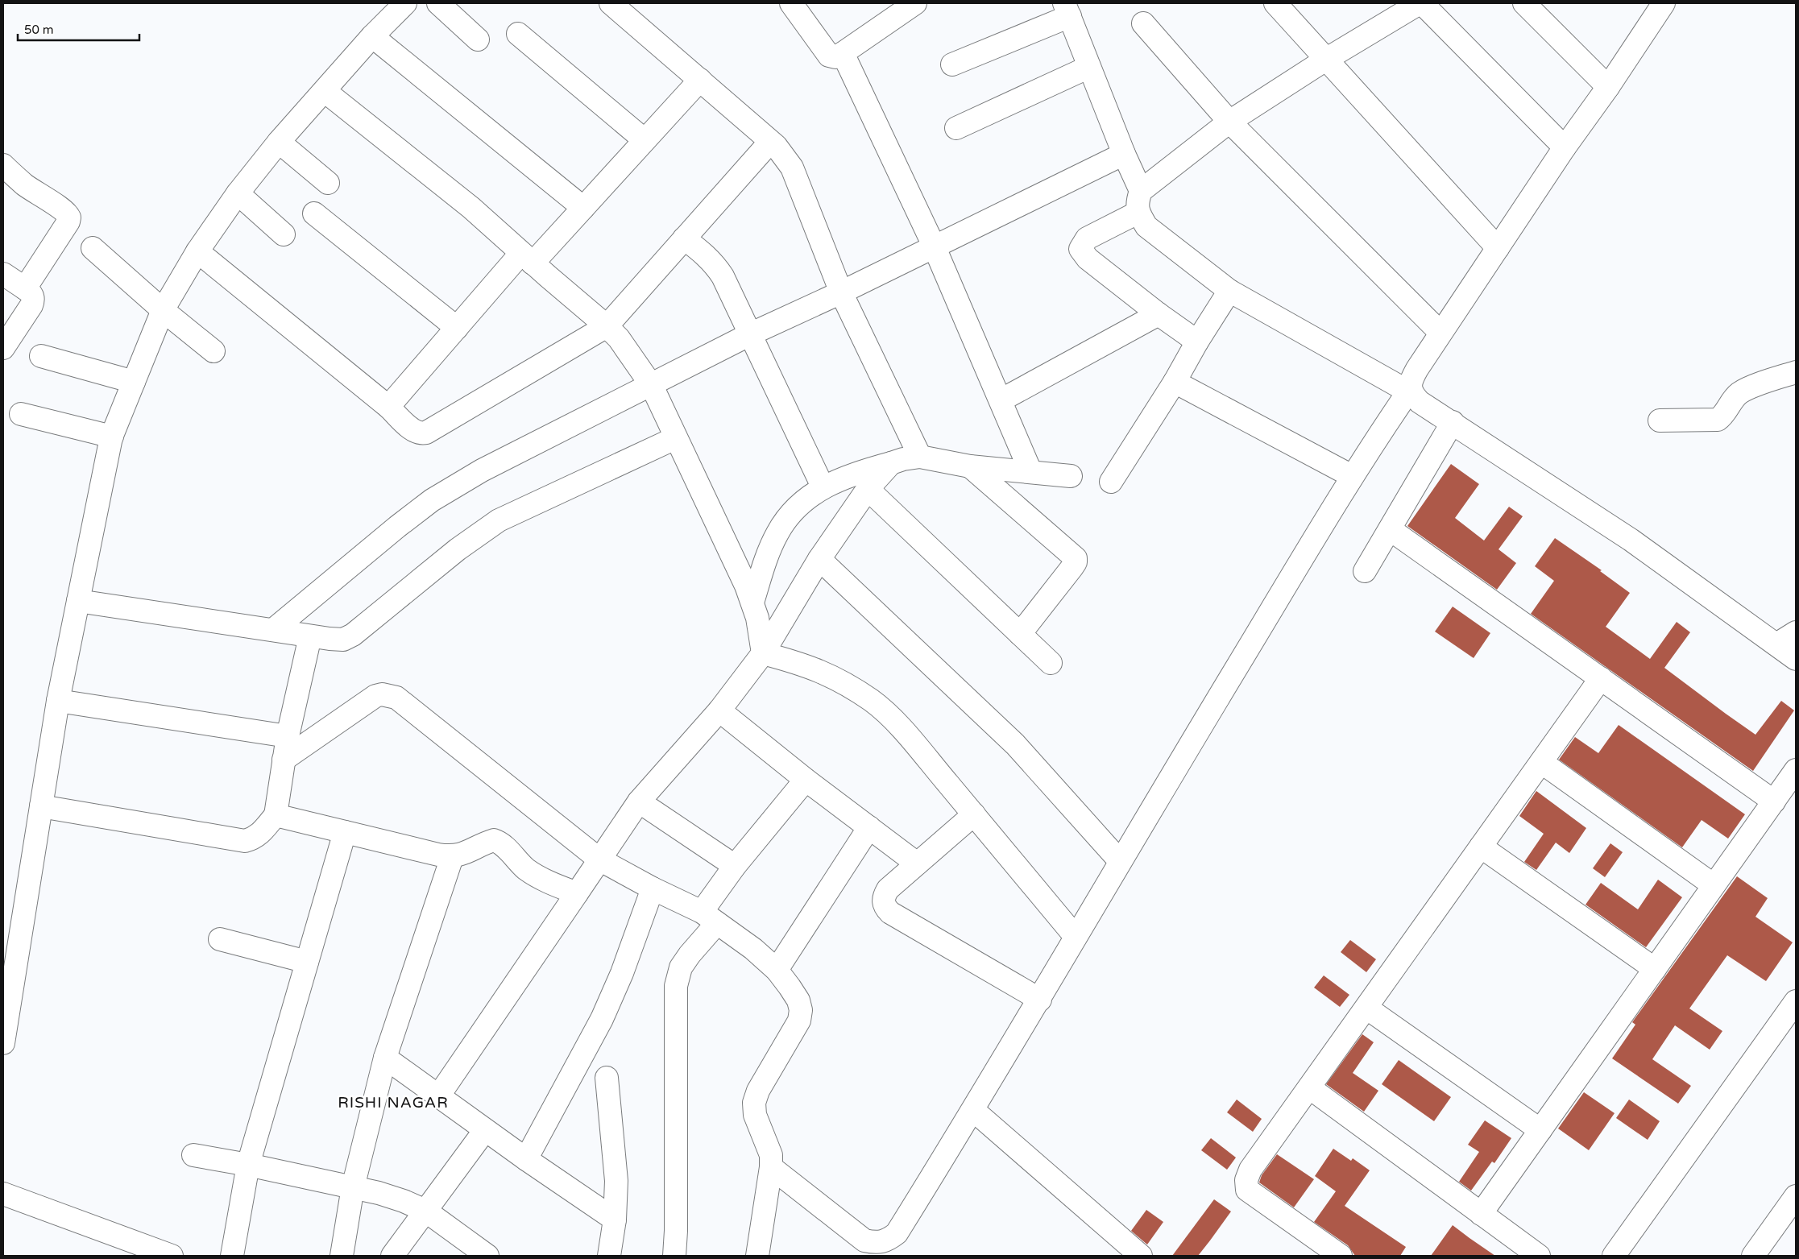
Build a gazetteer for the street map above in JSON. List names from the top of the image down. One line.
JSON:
{"districts":["RISHI NAGAR"],"scale_bar":"50 m"}
